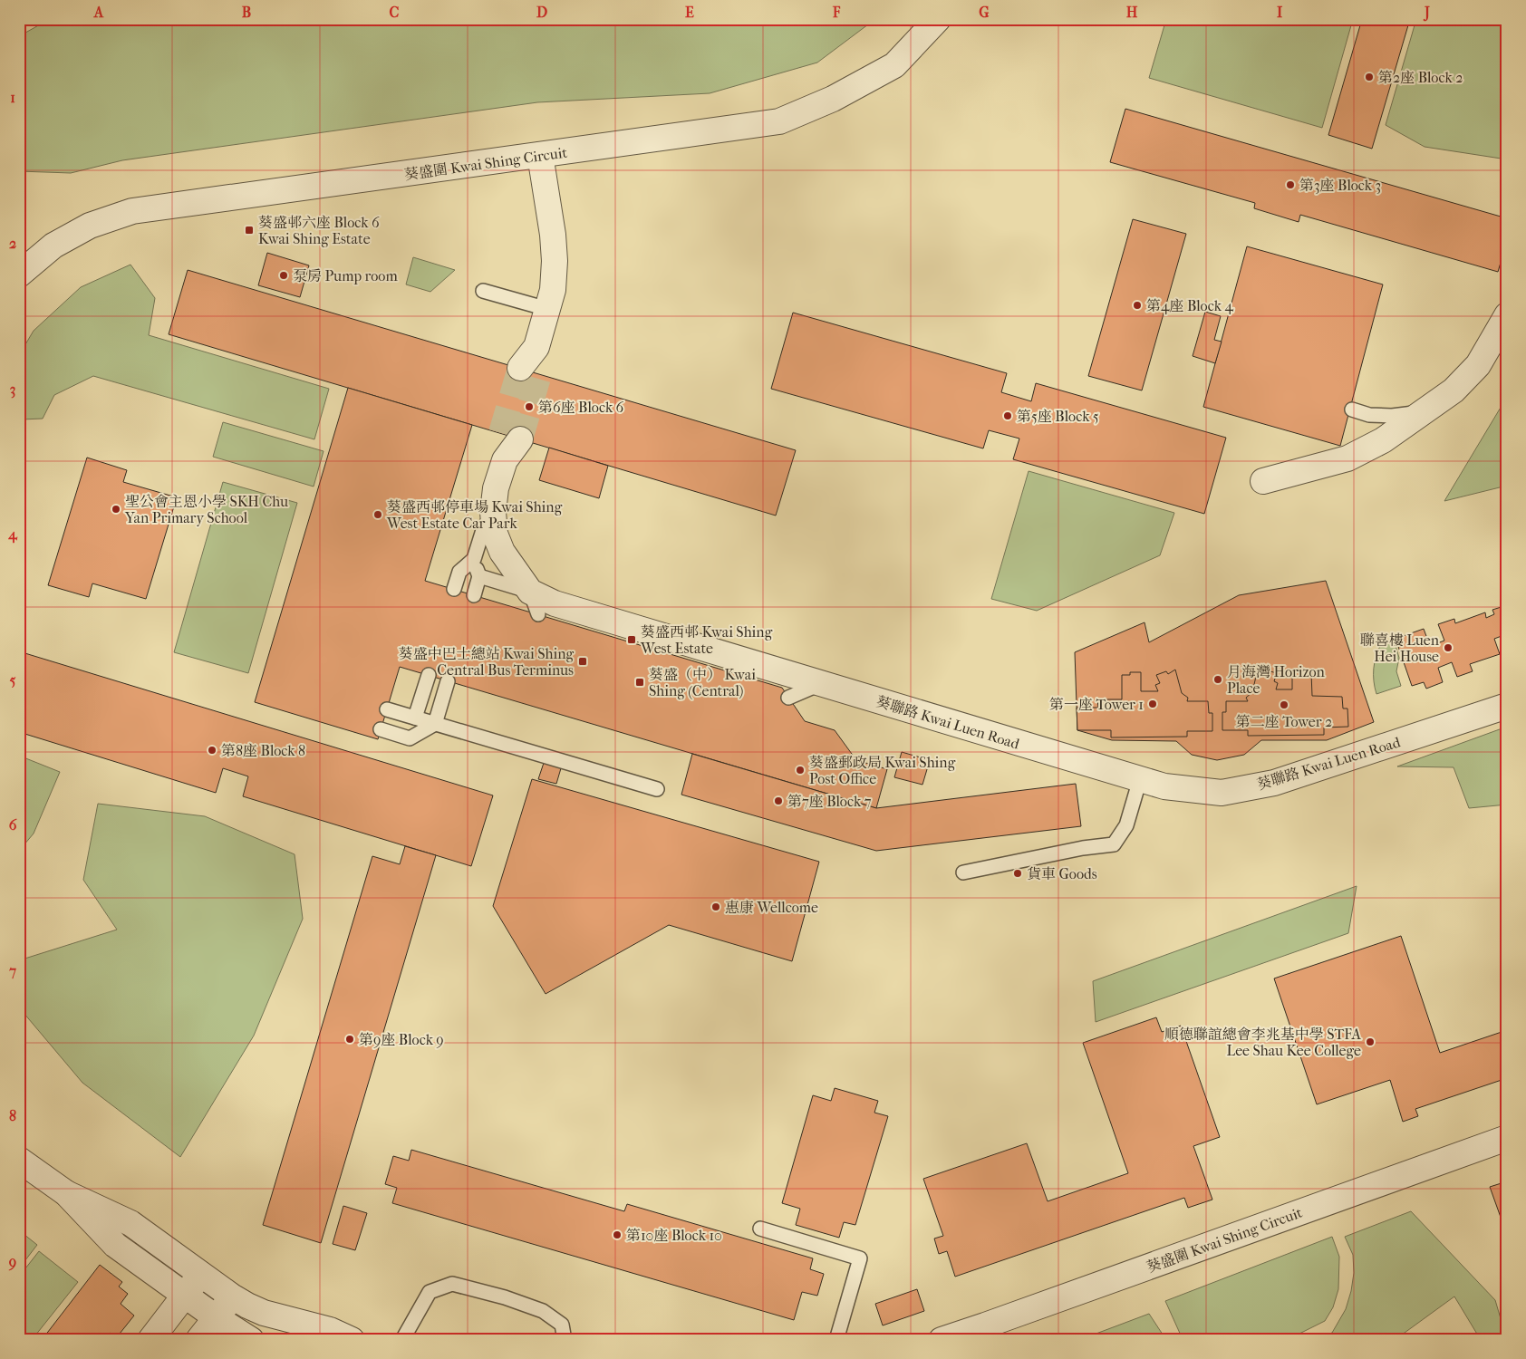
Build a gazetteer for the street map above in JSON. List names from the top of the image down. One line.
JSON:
{"streets":{"street":["葵盛圍 Kwai Shing Circuit","葵聯路 Kwai Luen Road"]},"places":{"other":["第2座 Block 2","第3座 Block 3","泵房 Pump room","第4座 Block 4","第6座 Block 6","第5座 Block 5","聖公會主恩小學 SKH Chu Yan Primary School","葵盛西邨停車場 Kwai Shing West Estate Car Park","聯喜樓 Luen Hei House","月海灣 Horizon Place","第一座 Tower 1","第二座 Tower 2","第8座 Block 8","葵盛郵政局 Kwai Shing Post Office","第7座 Block 7","貨車 Goods","惠康 Wellcome","第9座 Block 9","順德聯誼總會李兆基中學 STFA Lee Shau Kee College","第10座 Block 10"],"transit":["葵盛邨六座 Block 6 Kwai Shing Estate","葵盛西邨 Kwai Shing West Estate","葵盛中巴士總站 Kwai Shing Central Bus Terminus","葵盛（中） Kwai Shing (Central)"]},"grid":{"columns":["A","B","C","D","E","F","G","H","I","J"],"rows":["1","2","3","4","5","6","7","8","9"]}}
